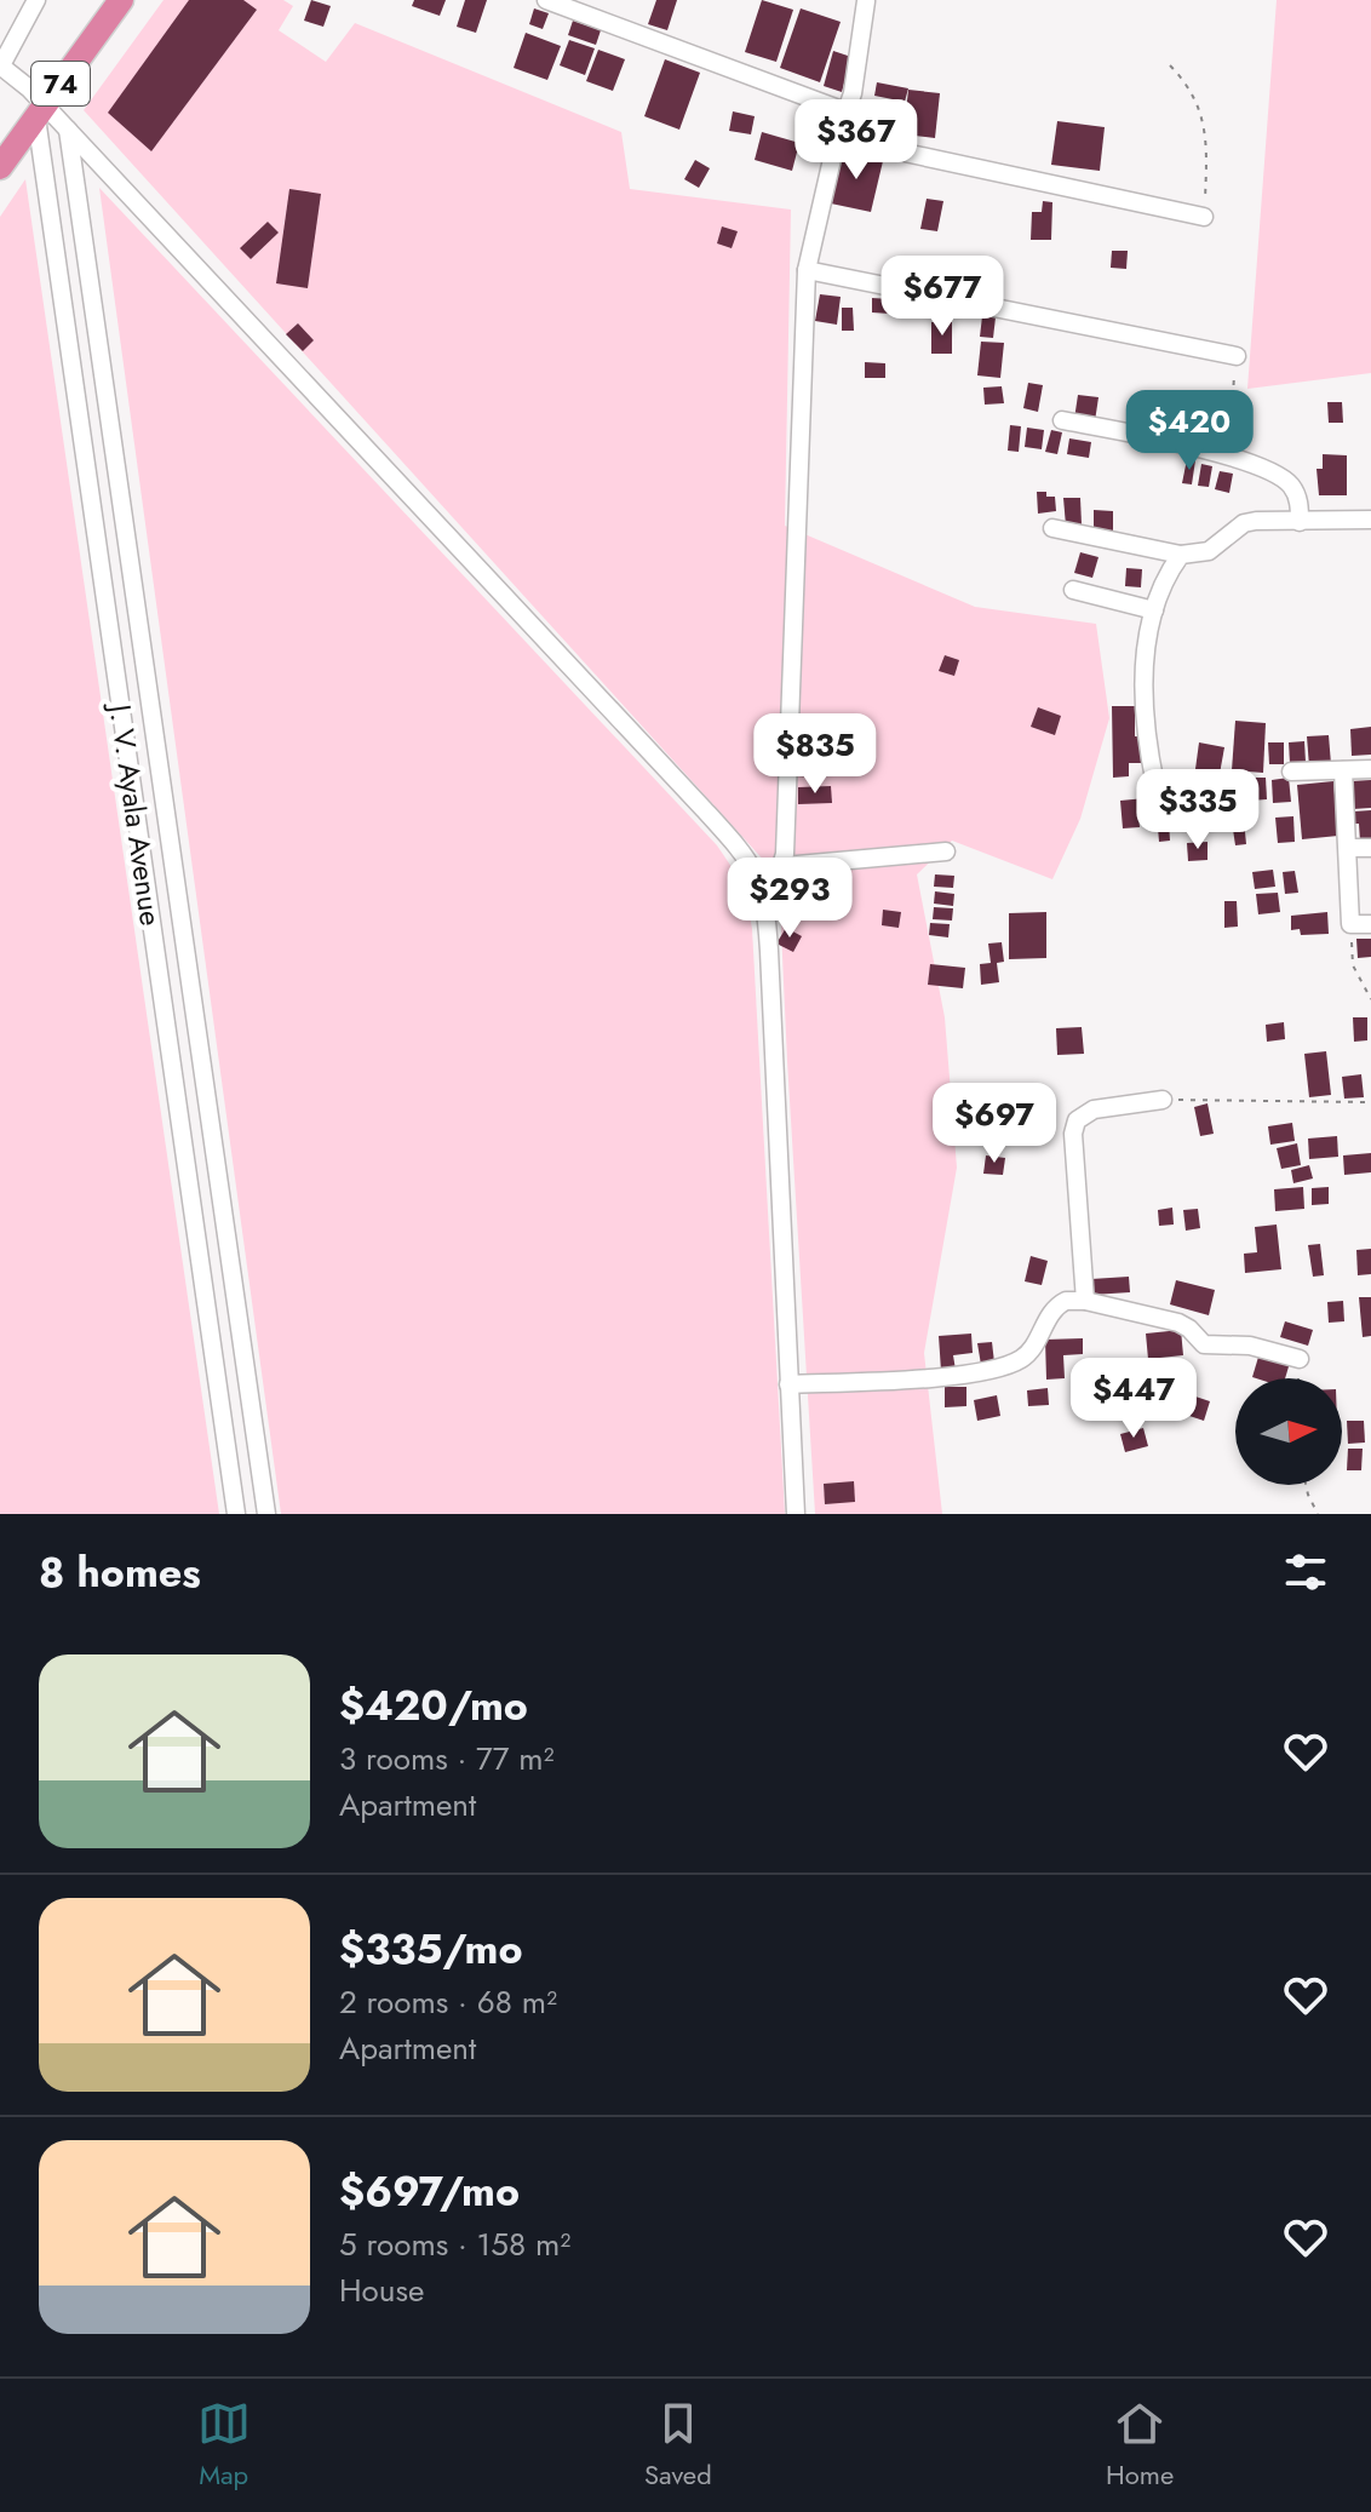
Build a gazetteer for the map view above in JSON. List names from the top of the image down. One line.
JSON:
{"streets":{"highway":["74"],"street":["J. V. Ayala Avenue"]},"crossings":[["74","J. V. Ayala Avenue"]],"north":"right","page":{"price":["$367","$677","$420","$835","$335","$293","$697","$447"],"heading":"8 homes","list":[{"name":"$420/mo","note":"3 rooms · 77 m² · Apartment"},{"name":"$335/mo","note":"2 rooms · 68 m² · Apartment"},{"name":"$697/mo","note":"5 rooms · 158 m² · House"}],"tabs":["Map","Saved","Home"]}}
